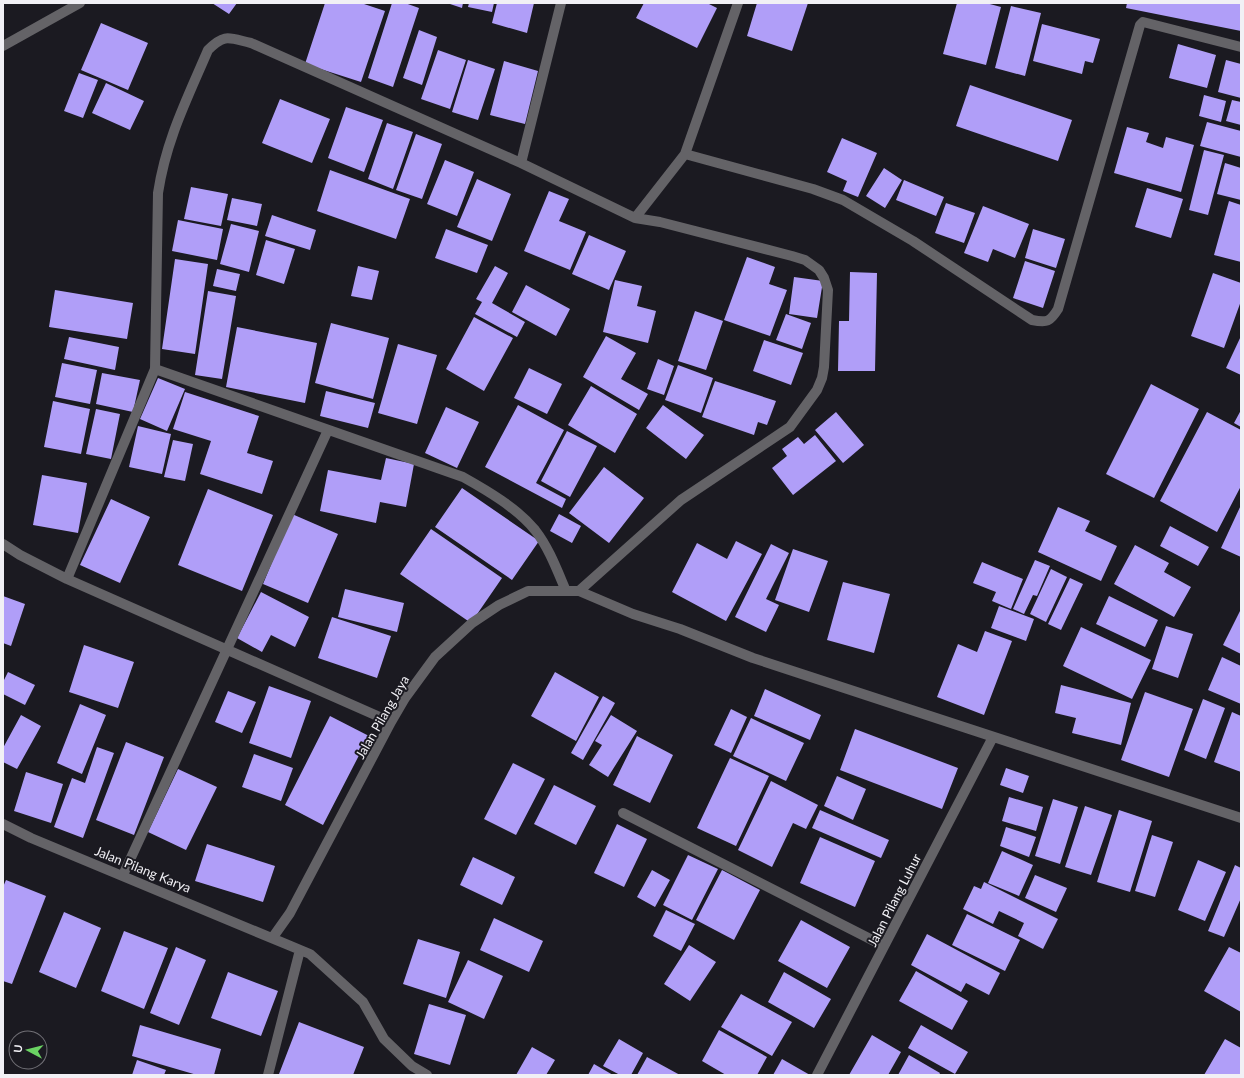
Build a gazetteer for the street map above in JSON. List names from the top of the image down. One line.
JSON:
{"streets":{"street":["Jalan Pilang Jaya","Jalan Pilang Karya","Jalan Pilang Luhur"]},"crossings":[["Jalan Pilang Jaya","Jalan Pilang Karya"]],"north":"left"}
